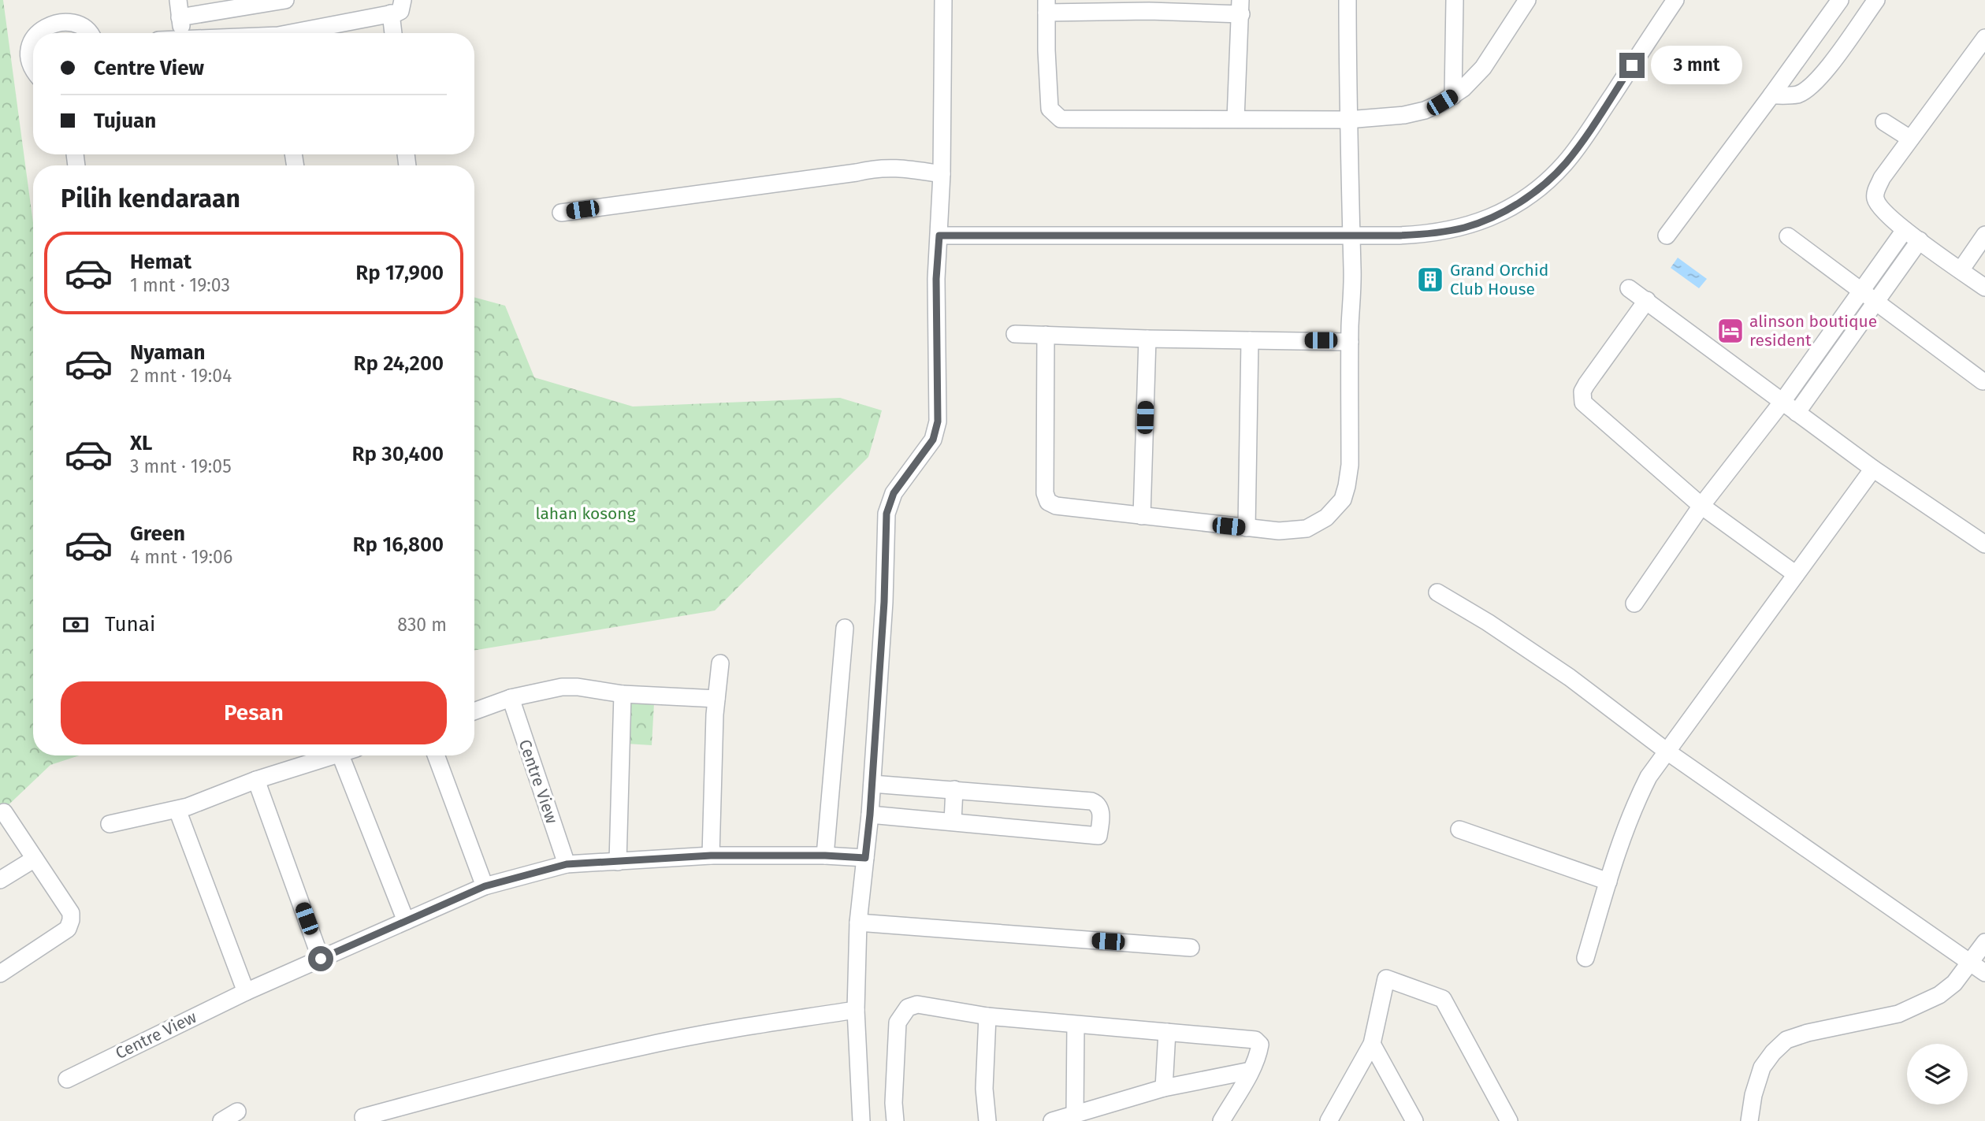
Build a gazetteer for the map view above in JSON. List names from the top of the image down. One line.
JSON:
{"streets":{"street":["Centre View"]},"parks":["lahan kosong"],"places":{"building":["Grand Orchid Club House"],"hotel":["alinson boutique resident"]},"page":{"banner":["Centre View","Tujuan"],"bubble":"3 mnt","heading":"Pilih kendaraan","list":[{"name":"Hemat","note":"1 mnt · 19:03","value":"Rp 17,900"},{"name":"Nyaman","note":"2 mnt · 19:04","value":"Rp 24,200"},{"name":"XL","note":"3 mnt · 19:05","value":"Rp 30,400"},{"name":"Green","note":"4 mnt · 19:06","value":"Rp 16,800"}],"pay":["Tunai","830 m"],"buttons":"Pesan"}}
